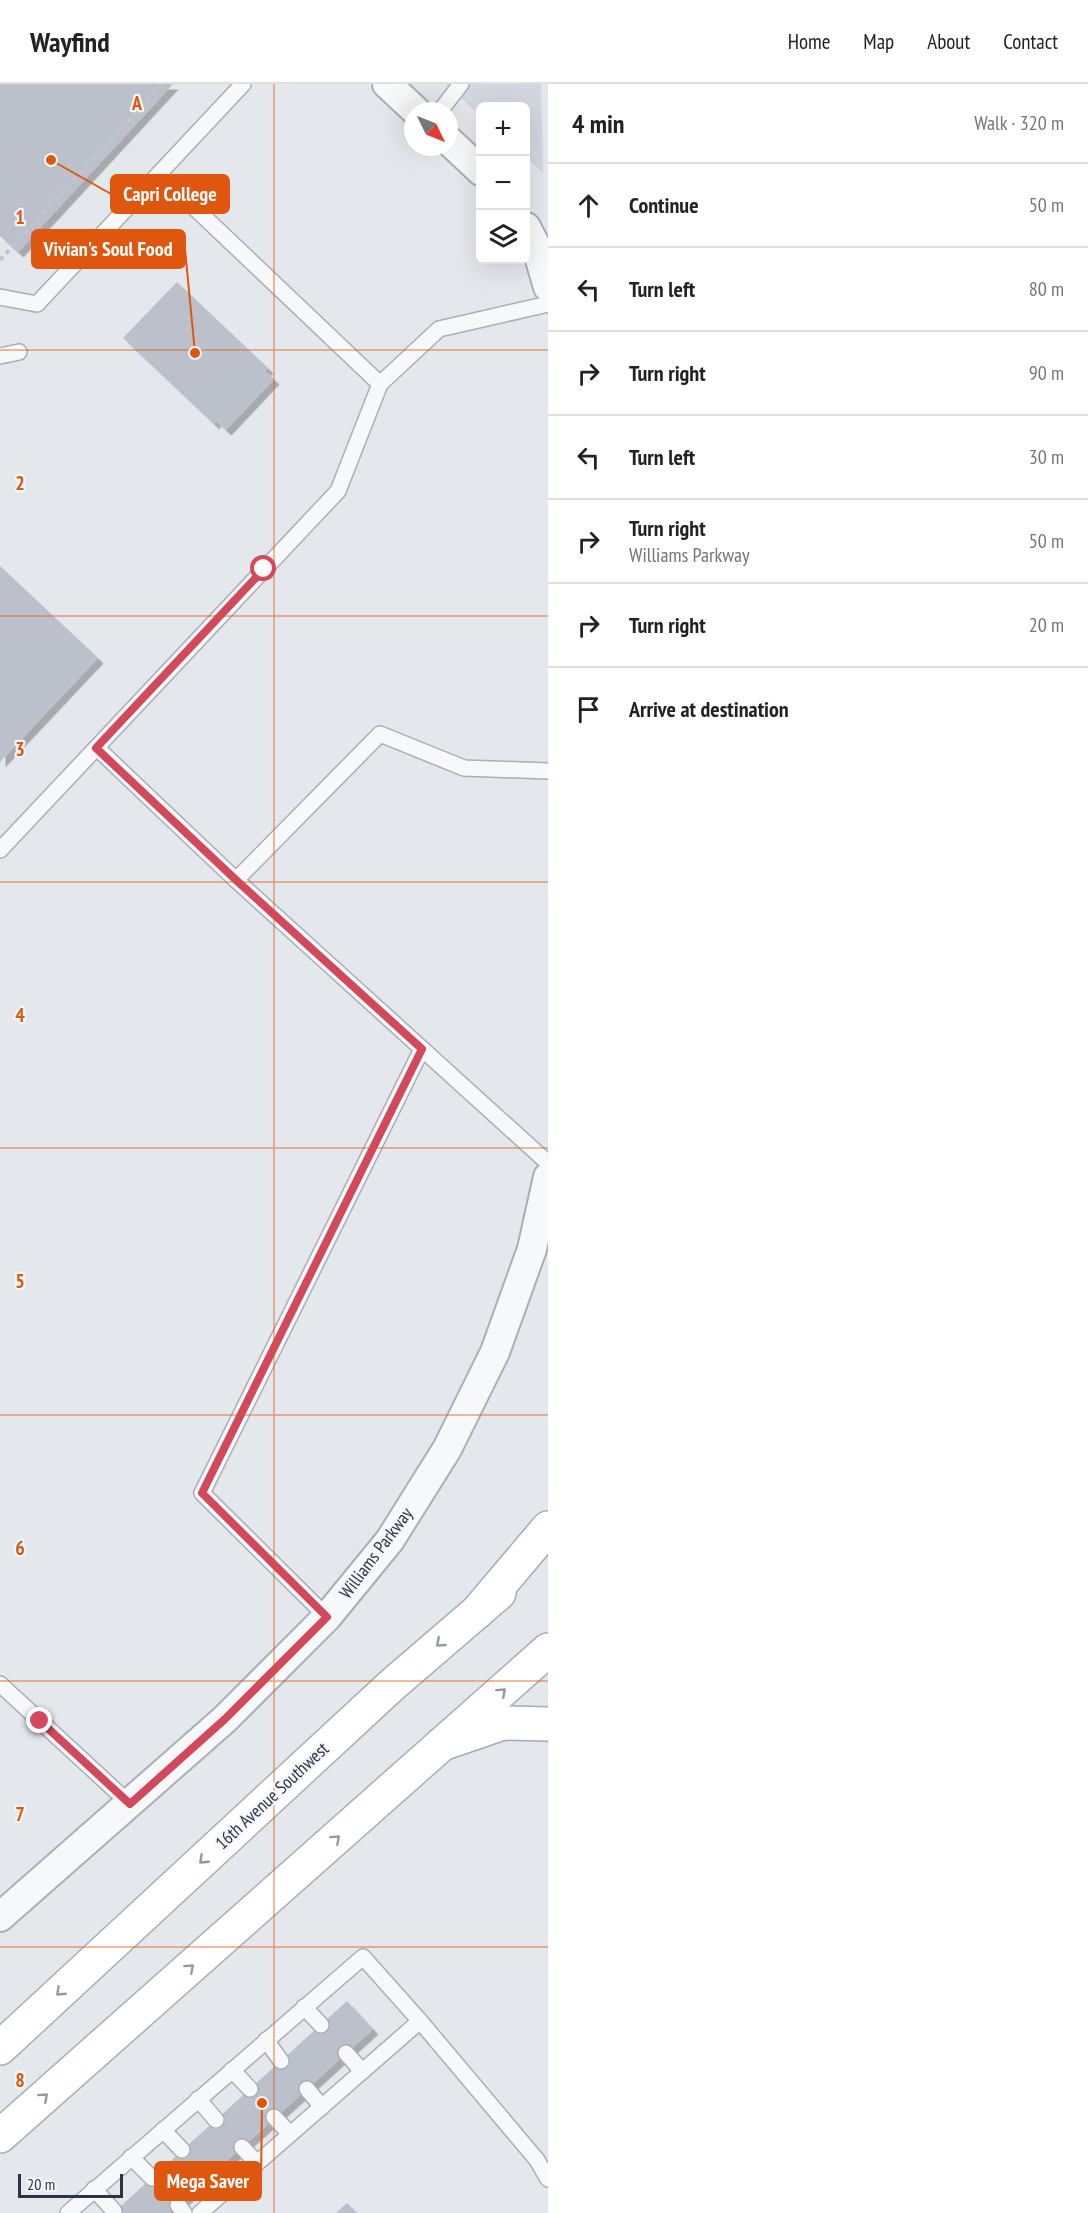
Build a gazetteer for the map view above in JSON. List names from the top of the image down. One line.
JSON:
{"streets":{"main road":["16th Avenue Southwest"],"street":["Williams Parkway"]},"places":["Capri College","Vivian's Soul Food","Mega Saver"],"scale_bar":"20 m","north":"bottom right","page":{"header":"Wayfind","nav":["Home","Map","About","Contact"],"heading":["4 min","Walk · 320 m"],"map_buttons":["+","−"],"list":[["Continue","50 m"],["Turn left","80 m"],["Turn right","90 m"],["Turn left","30 m"],["Turn right","Williams Parkway","50 m"],["Turn right","20 m"],"Arrive at destination"],"scale":"20 m"},"grid":{"columns":["A"],"rows":["1","2","3","4","5","6","7","8"]}}
